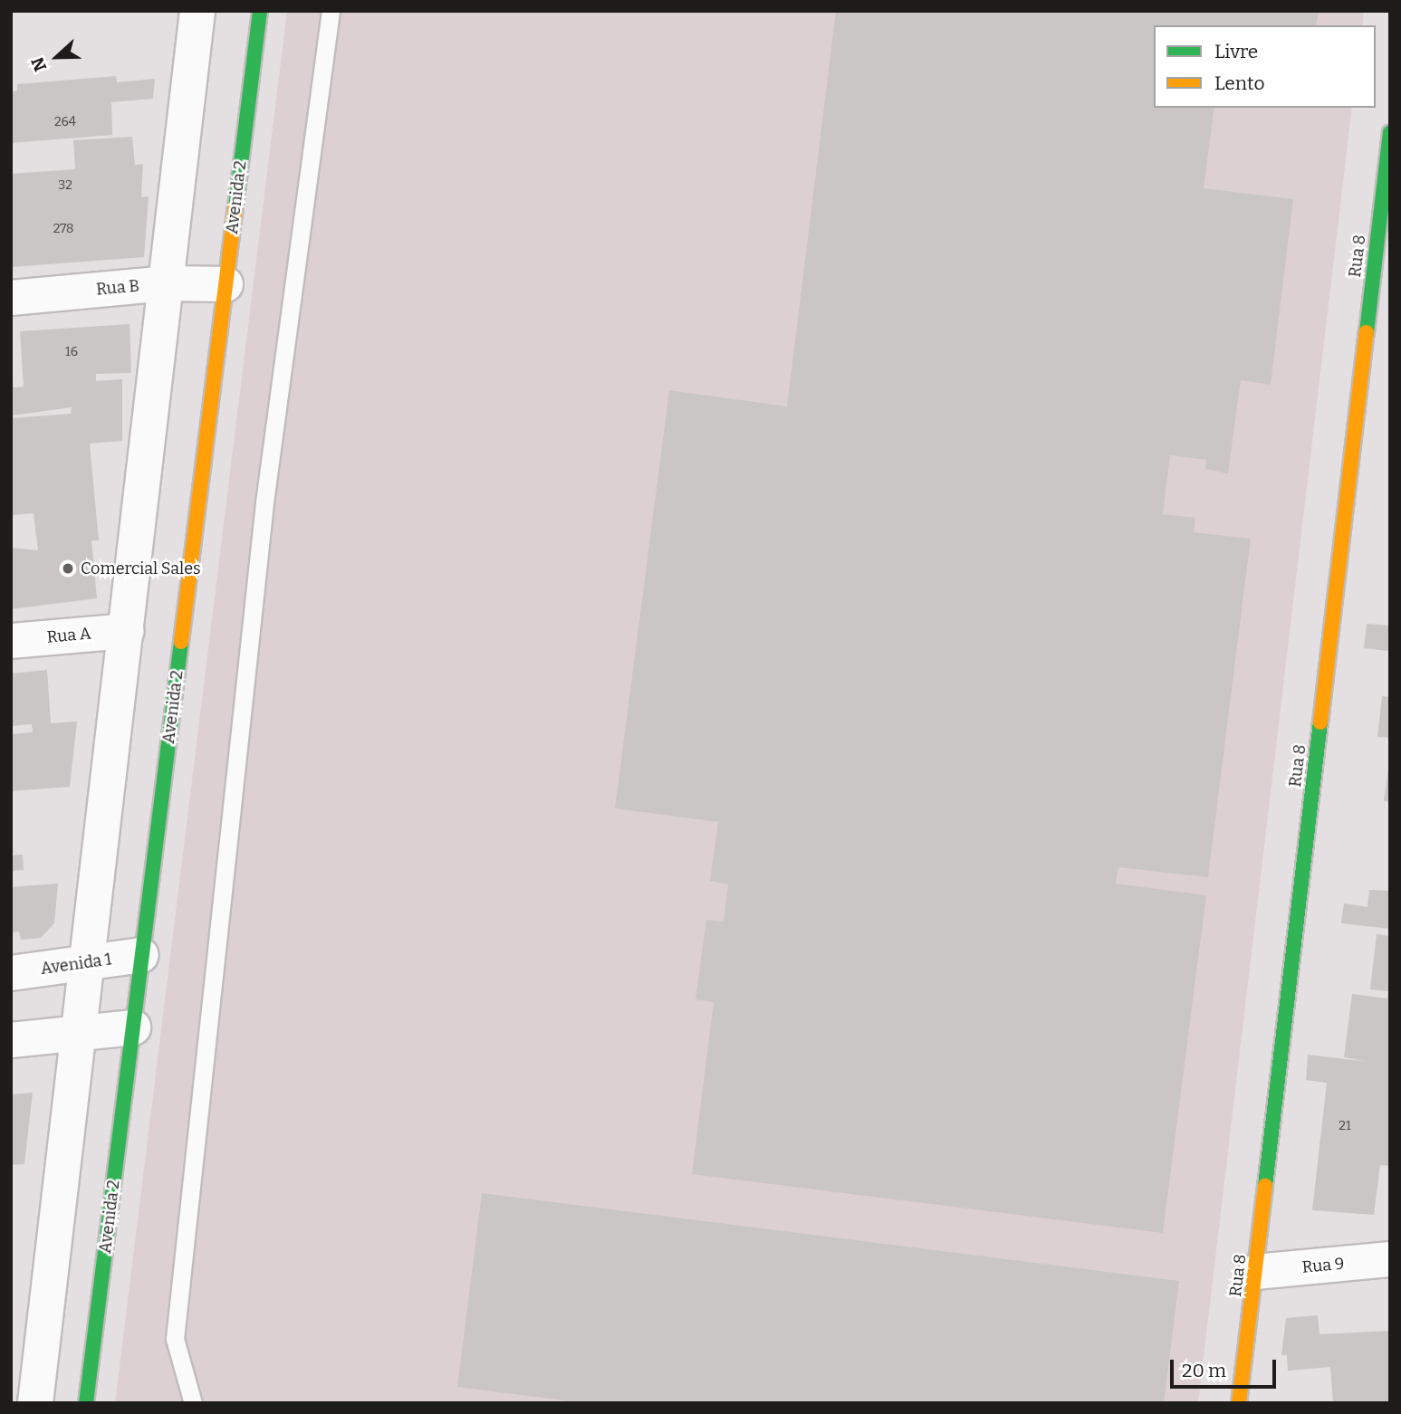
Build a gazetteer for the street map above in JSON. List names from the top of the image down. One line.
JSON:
{"streets":{"street":["Avenida 2","Rua 8","Rua B","Rua A","Avenida 1","Rua 9"]},"crossings":[["Avenida 2","Rua B"],["Avenida 2","Avenida 1"],["Rua 8","Rua 9"]],"places":["Comercial Sales"],"house_numbers":["264","32","278","16","21"],"legend":["Livre","Lento"],"scale_bar":"20 m","north":"left"}
